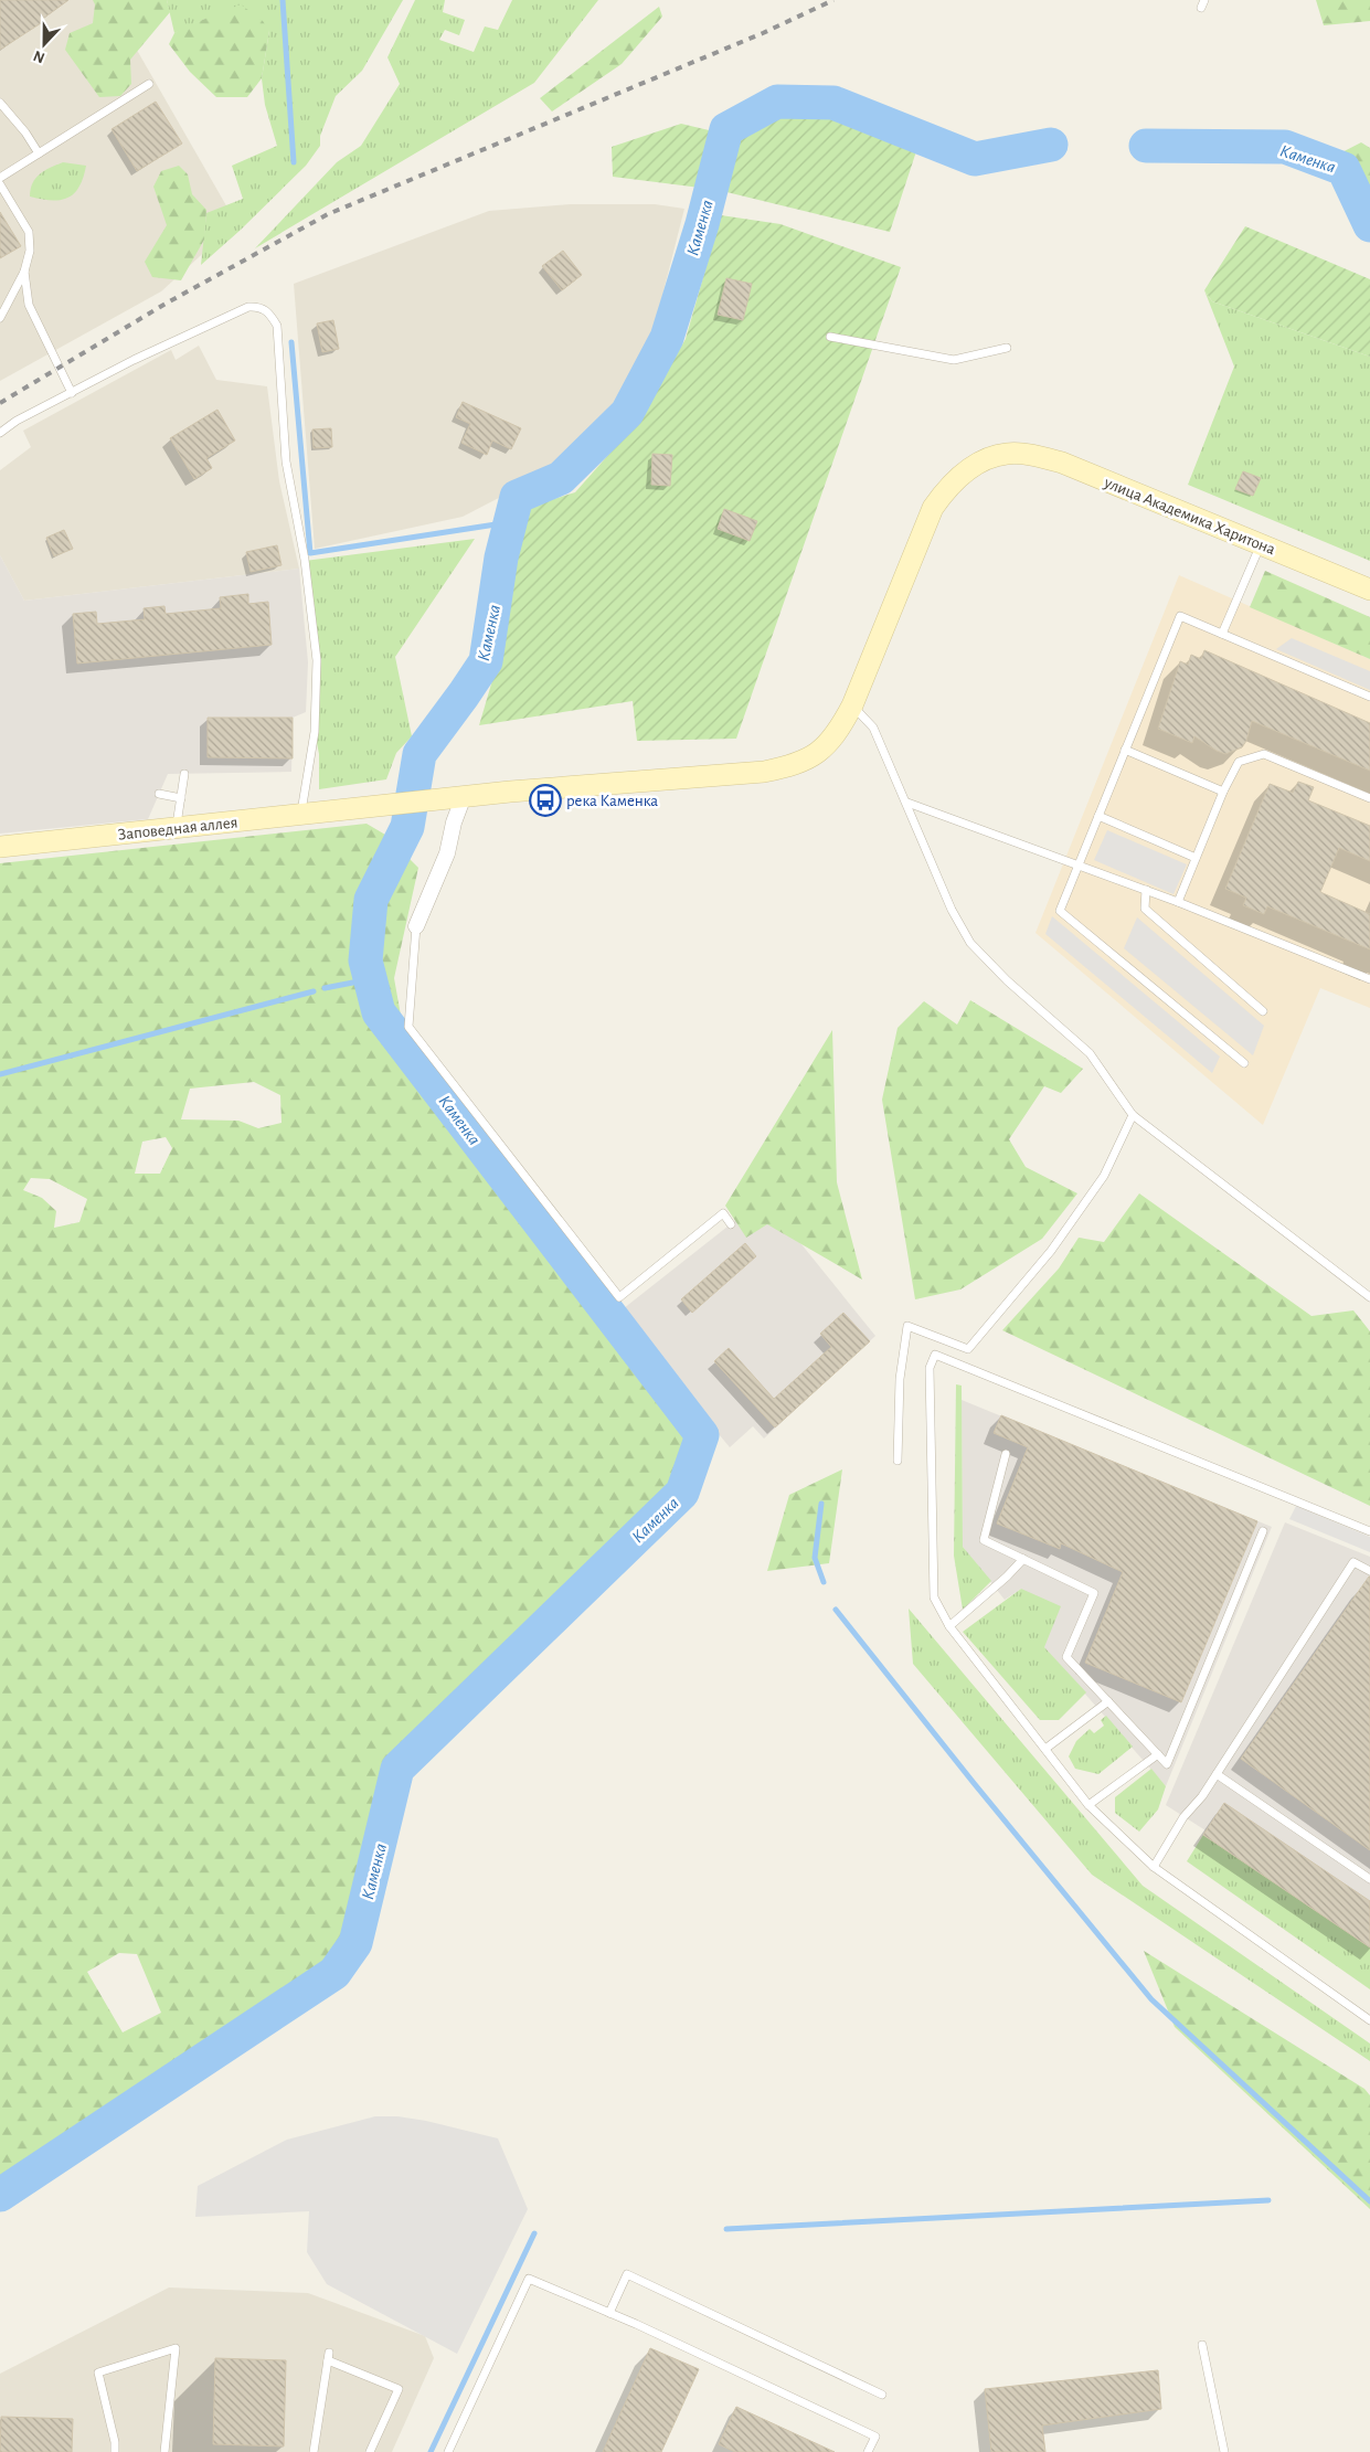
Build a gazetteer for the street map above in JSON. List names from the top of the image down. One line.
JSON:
{"streets":{"street":["улица Академика Харитона","Заповедная аллея"]},"water":["Каменка"],"places":{"bus stop":["река Каменка"]},"north":"bottom"}
